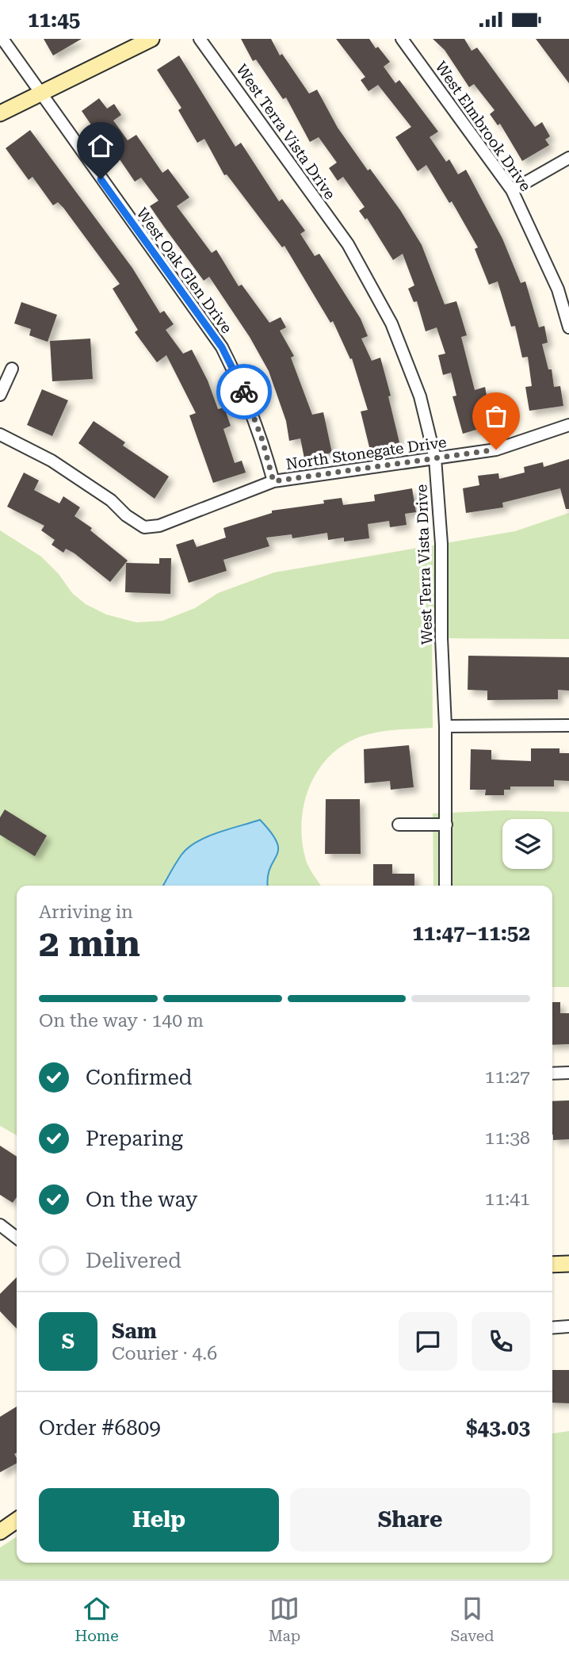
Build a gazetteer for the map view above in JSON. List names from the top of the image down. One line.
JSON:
{"streets":{"street":["West Elmbrook Drive","West Terra Vista Drive","West Oak Glen Drive","North Stonegate Drive"]},"crossings":[["West Terra Vista Drive","North Stonegate Drive"],["West Oak Glen Drive","North Stonegate Drive"]],"page":{"status":"11:45","heading":["2 min","Arriving in","11:47–11:52"],"panel":["Sam","Courier · 4.6","Order #6809","$43.03"],"bar":"On the way · 140 m","list":[["Confirmed","11:27"],["Preparing","11:38"],["On the way","11:41"],"Delivered"],"round":"S","buttons":["Help","Share"],"tabs":["Home","Map","Saved"]}}
